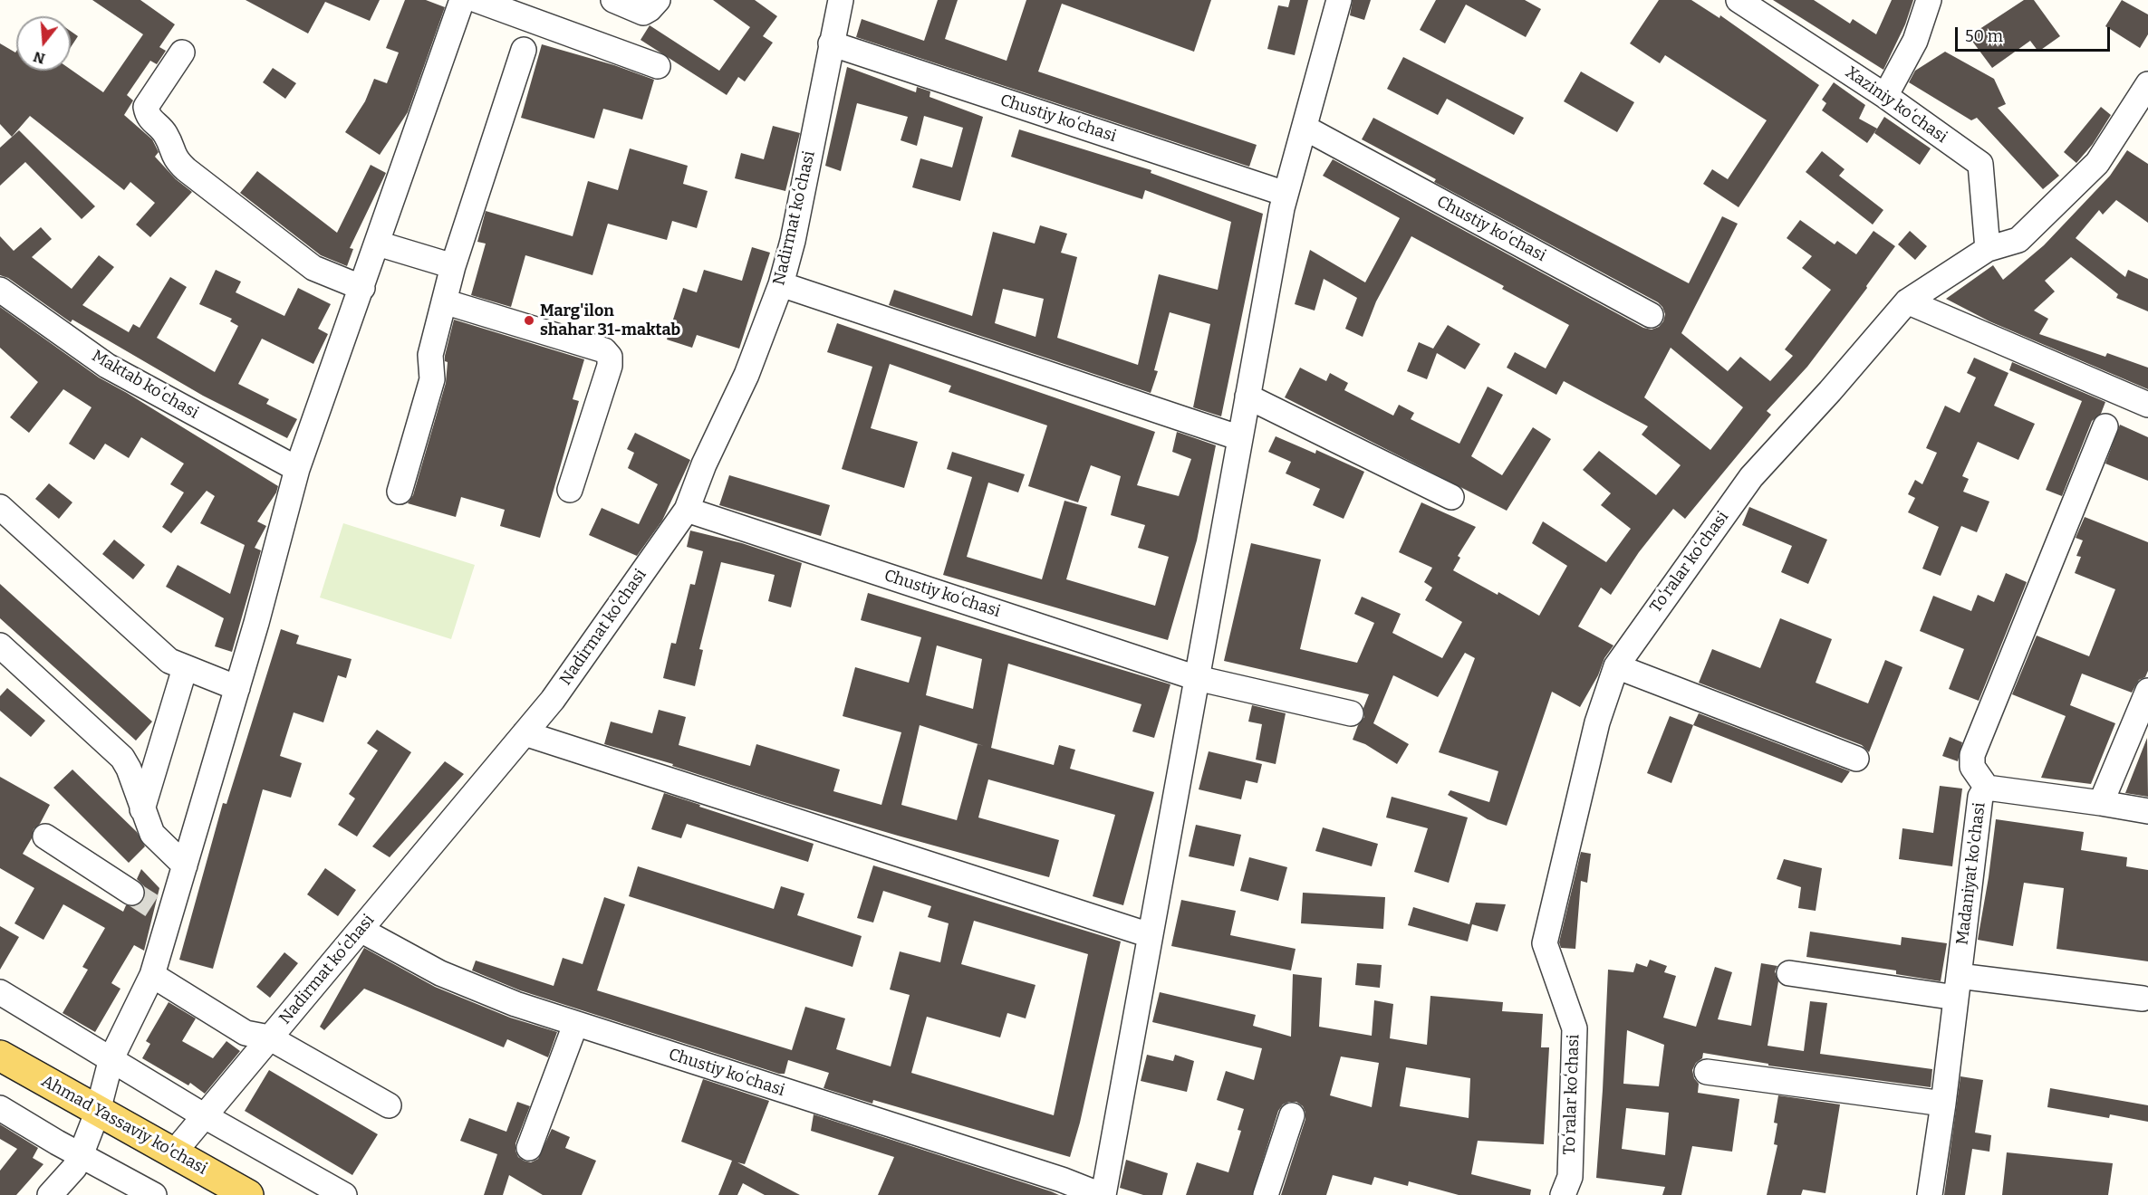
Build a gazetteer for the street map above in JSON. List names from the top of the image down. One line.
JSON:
{"streets":{"main road":["Ahmad Yassaviy ko'chasi"],"street":["Xaziniy koʻchasi","Chustiy koʻchasi","Nadirmat koʻchasi","Maktab koʻchasi","Toʻralar koʻchasi","Madaniyat ko'chasi"]},"crossings":[["Xaziniy koʻchasi","Toʻralar koʻchasi"],["Chustiy koʻchasi","Nadirmat koʻchasi"],["Nadirmat koʻchasi","Ahmad Yassaviy ko'chasi"]],"places":["Marg'ilon shahar 31-maktab"],"scale_bar":"50 m","north":"bottom"}
